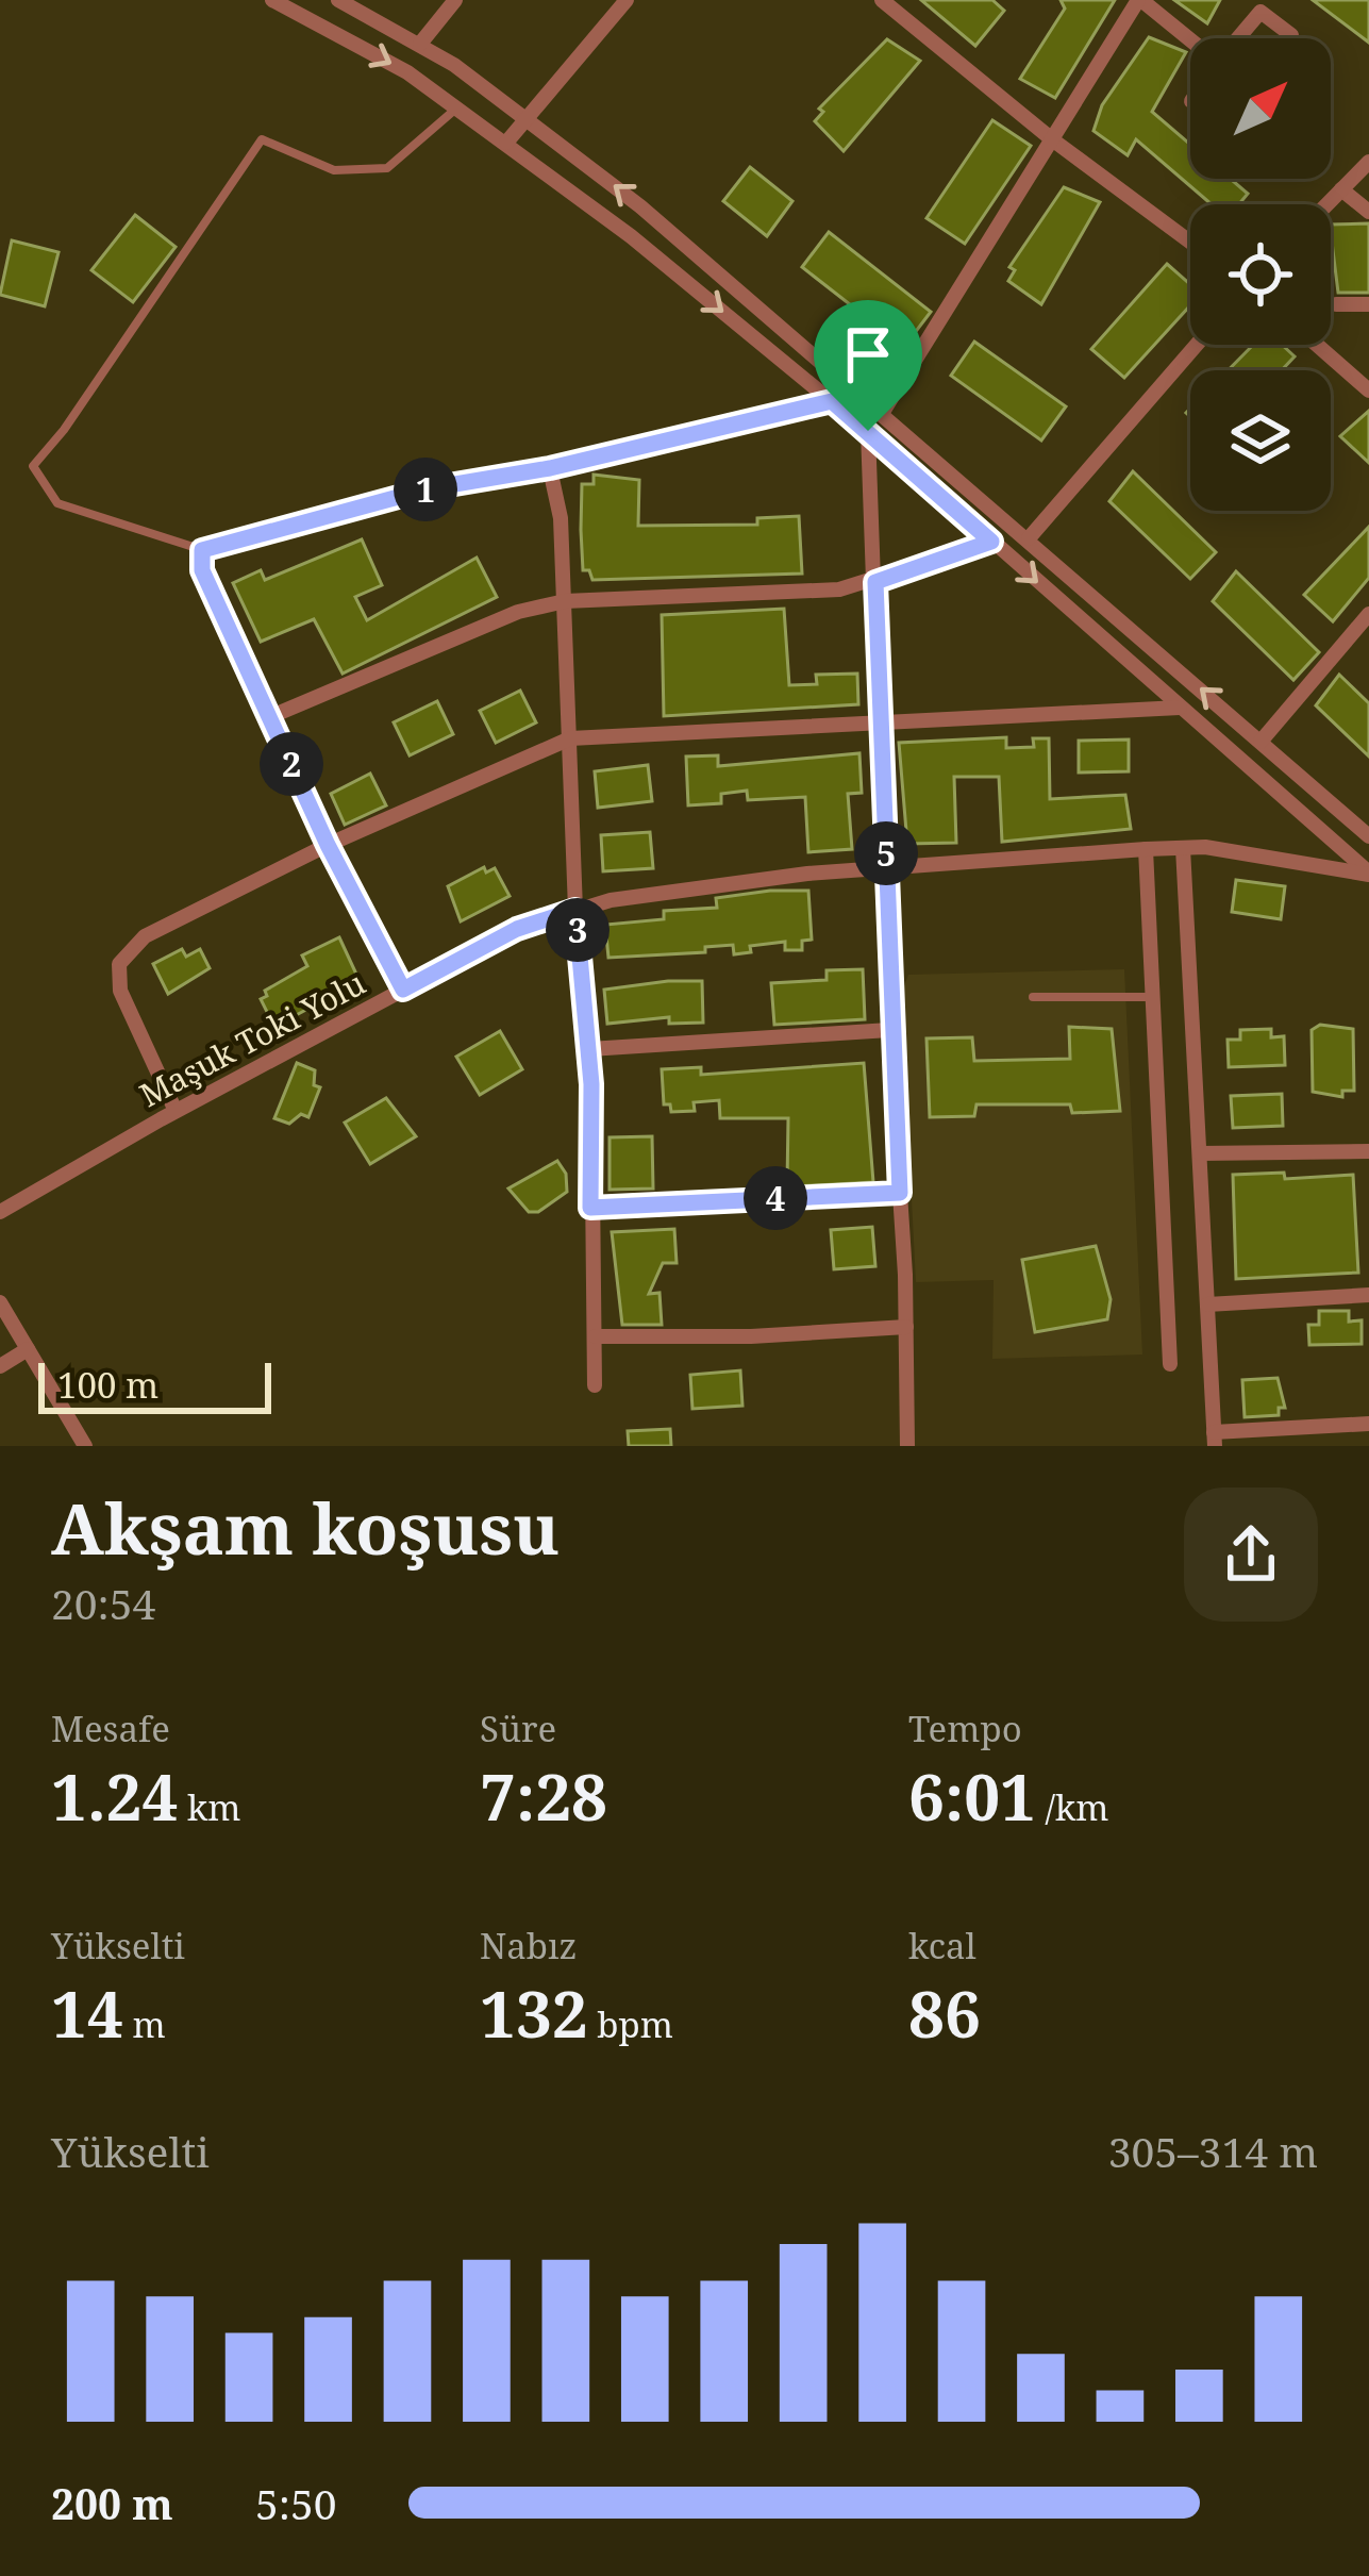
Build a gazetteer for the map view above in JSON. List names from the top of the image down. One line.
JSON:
{"streets":{"street":["Maşuk Toki Yolu"]},"scale_bar":"100 m","north":"top right","page":{"pins":["1","2","5","3","4"],"scale":"100 m","heading":["Akşam koşusu","20:54"],"stats":[["Mesafe","1.24 km"],["Süre","7:28"],["Tempo","6:01 /km"],["Yükselti","14 m"],["Nabız","132 bpm"],["kcal","86"]],"chart":["Yükselti","305–314 m"],"list":[{"name":"200 m","note":"5:50"}]}}
